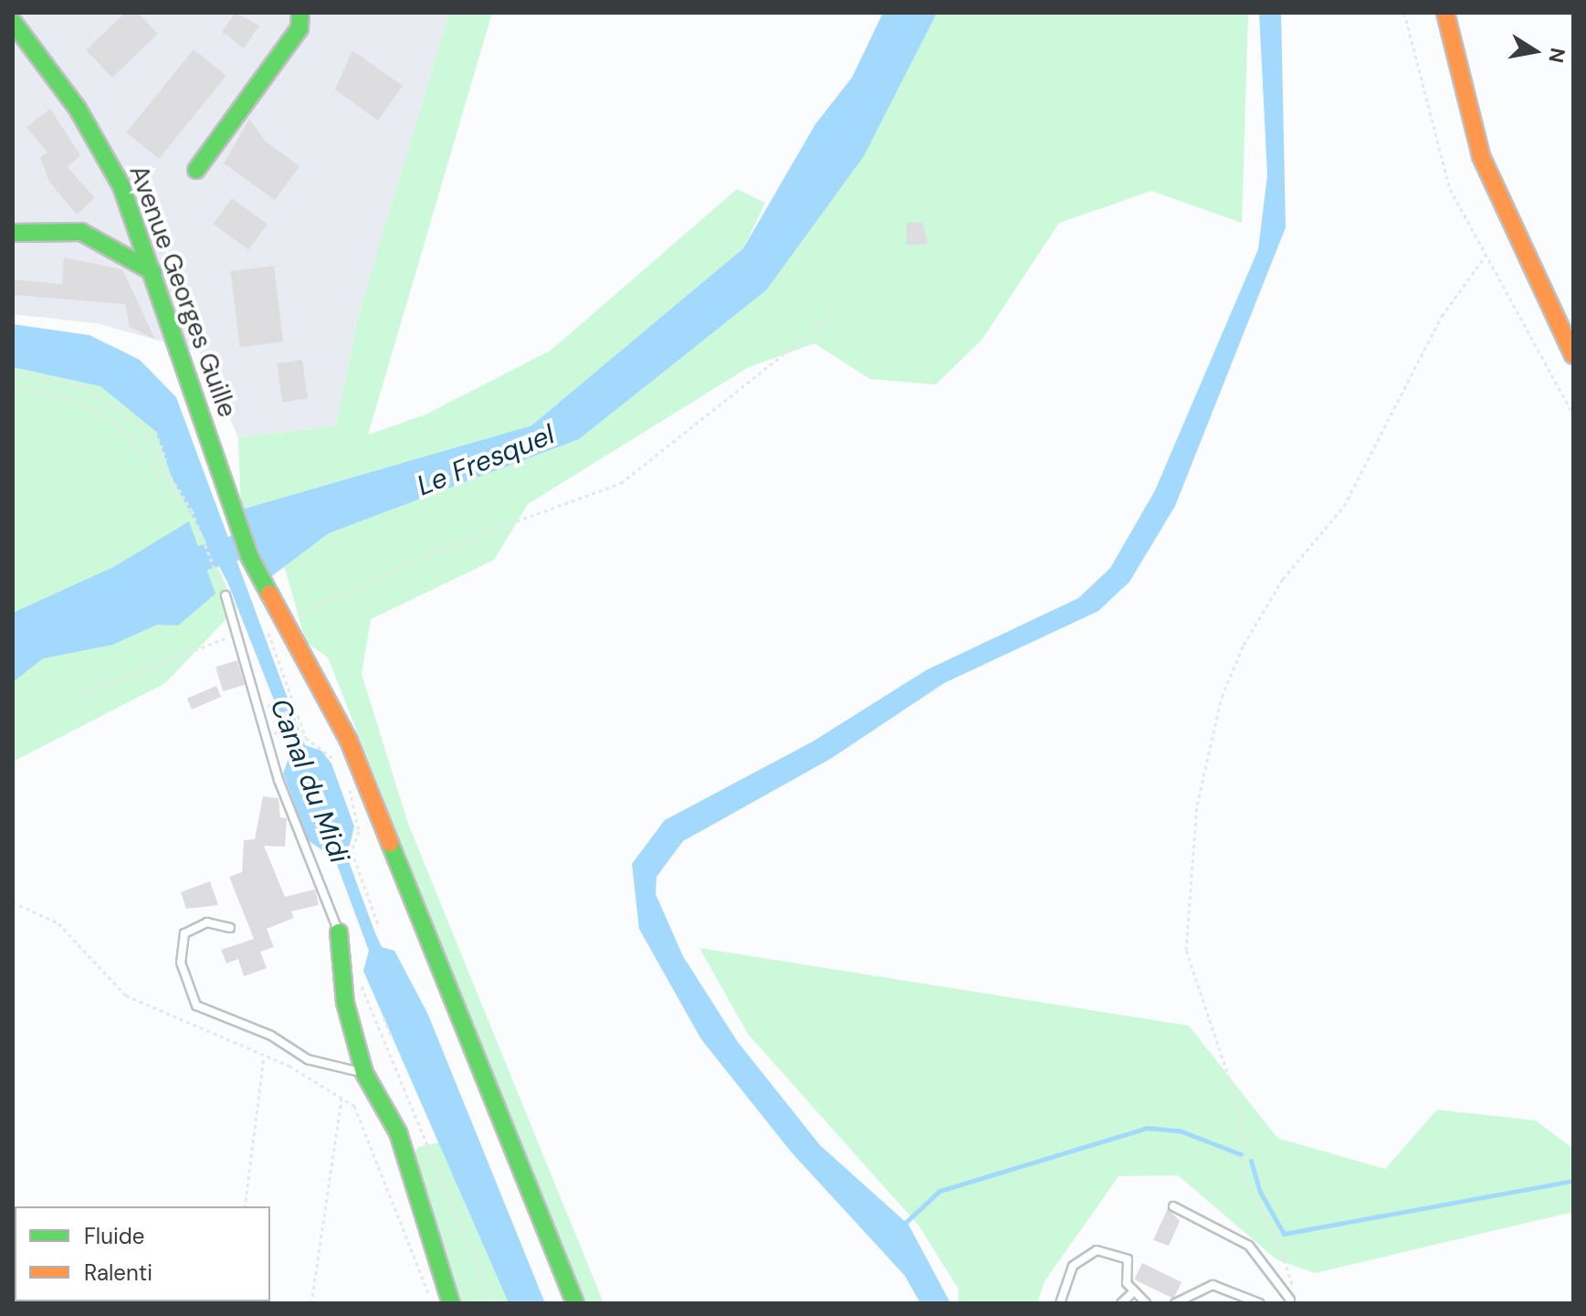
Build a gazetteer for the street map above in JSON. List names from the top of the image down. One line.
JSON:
{"streets":{"main road":["Avenue Georges Guille"]},"water":["Le Fresquel","Canal du Midi"],"legend":["Fluide","Ralenti"],"north":"right"}
